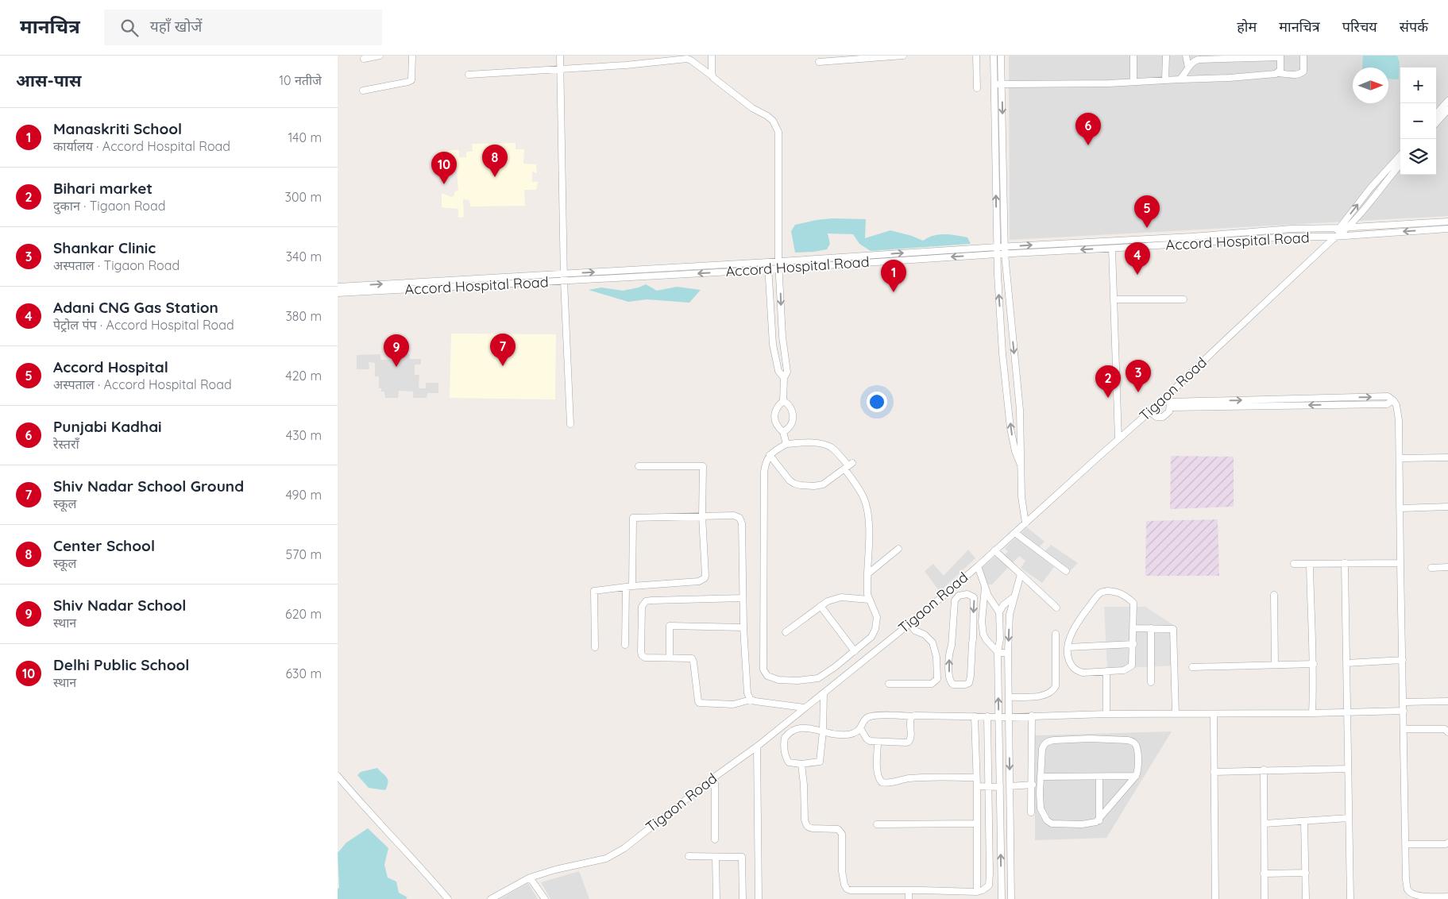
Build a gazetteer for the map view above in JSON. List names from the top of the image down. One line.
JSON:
{"streets":{"street":["Accord Hospital Road","Tigaon Road"]},"crossings":[["Accord Hospital Road","Tigaon Road"]],"north":"right","page":{"header":"मानचित्र","search":"यहाँ खोजें","nav":["होम","मानचित्र","परिचय","संपर्क"],"heading":["आस-पास","10 नतीजे"],"map_buttons":["+","−"],"list":[{"mark":"1","name":"Manaskriti School","note":"कार्यालय · Accord Hospital Road","value":"140 m"},{"mark":"2","name":"Bihari market","note":"दुकान · Tigaon Road","value":"300 m"},{"mark":"3","name":"Shankar Clinic","note":"अस्पताल · Tigaon Road","value":"340 m"},{"mark":"4","name":"Adani CNG Gas Station","note":"पेट्रोल पंप · Accord Hospital Road","value":"380 m"},{"mark":"5","name":"Accord Hospital","note":"अस्पताल · Accord Hospital Road","value":"420 m"},{"mark":"6","name":"Punjabi Kadhai","note":"रेस्तराँ","value":"430 m"},{"mark":"7","name":"Shiv Nadar School Ground","note":"स्कूल","value":"490 m"},{"mark":"8","name":"Center School","note":"स्कूल","value":"570 m"},{"mark":"9","name":"Shiv Nadar School","note":"स्थान","value":"620 m"},{"mark":"10","name":"Delhi Public School","note":"स्थान","value":"630 m"}],"pins":["6","8","10","5","4","1","7","9","3","2"]}}
